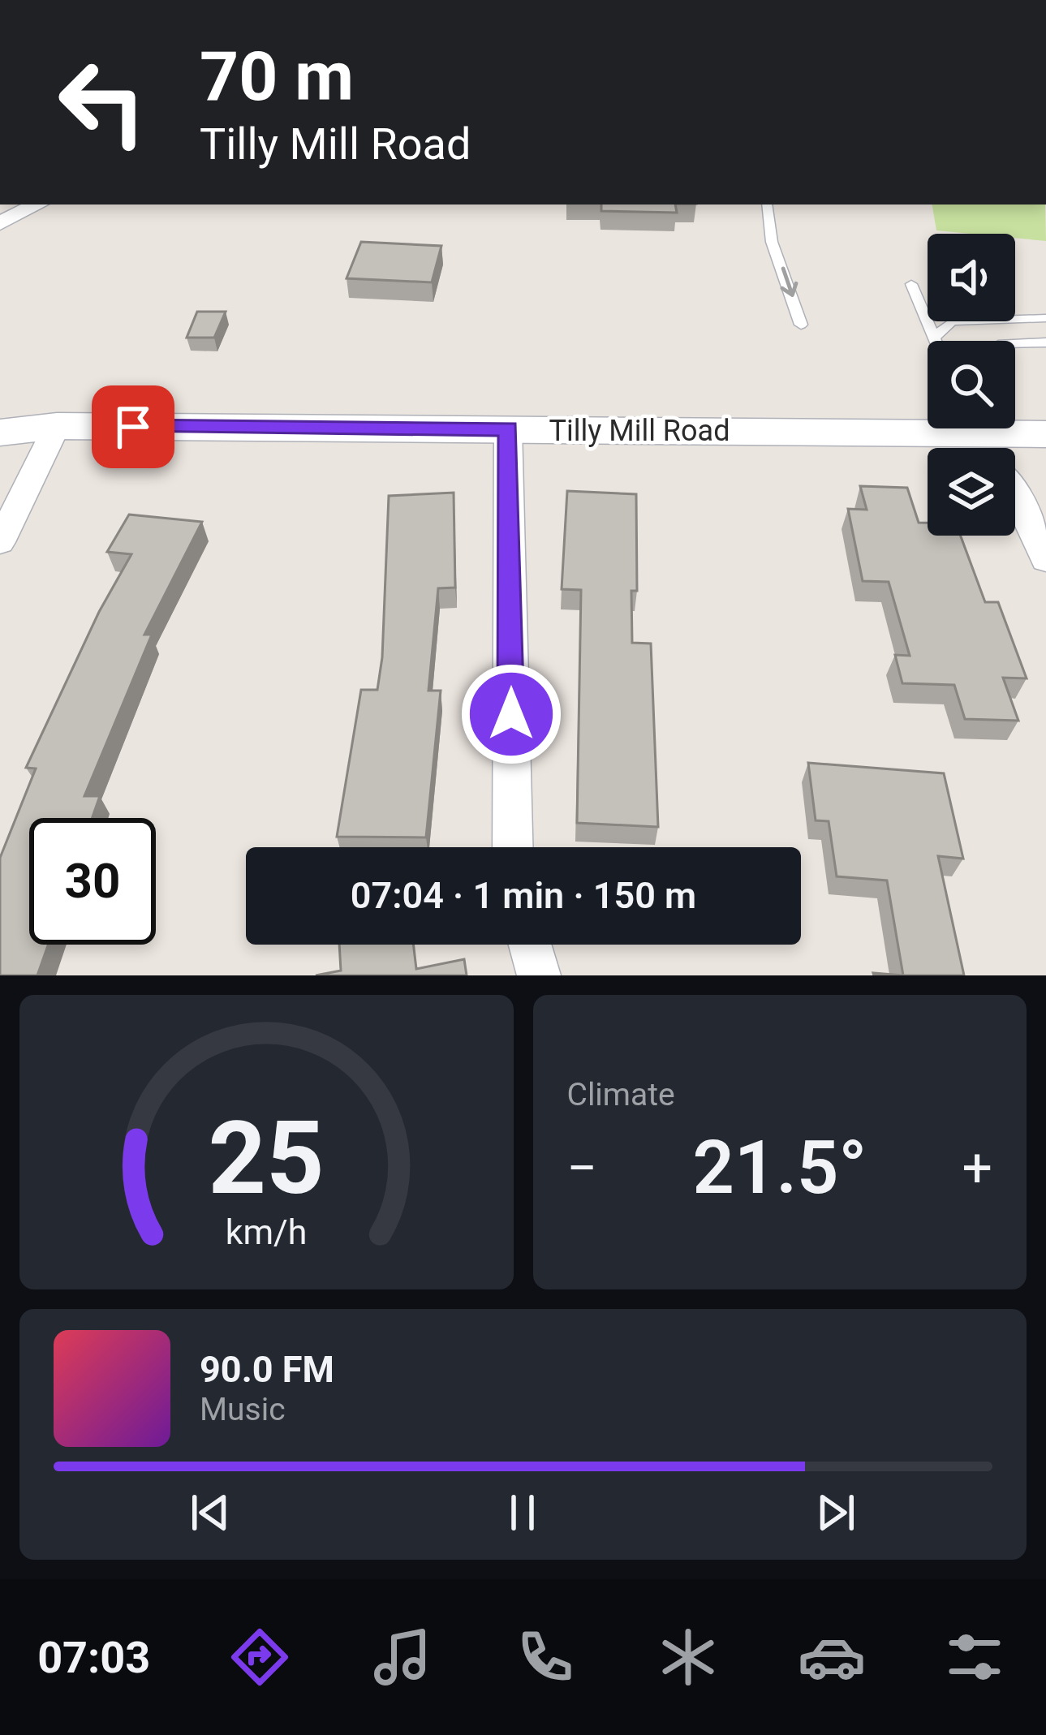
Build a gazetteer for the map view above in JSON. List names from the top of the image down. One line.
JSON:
{"streets":{"street":["Tilly Mill Road"]},"page":{"turn":["70 m","Tilly Mill Road"],"limit":"30","trip":"07:04 · 1 min · 150 m","tile":"Climate","heat":["−","21.5°","+"],"song":["90.0 FM","Music"],"tabs":"07:03","gauge":["25","km/h"]}}
